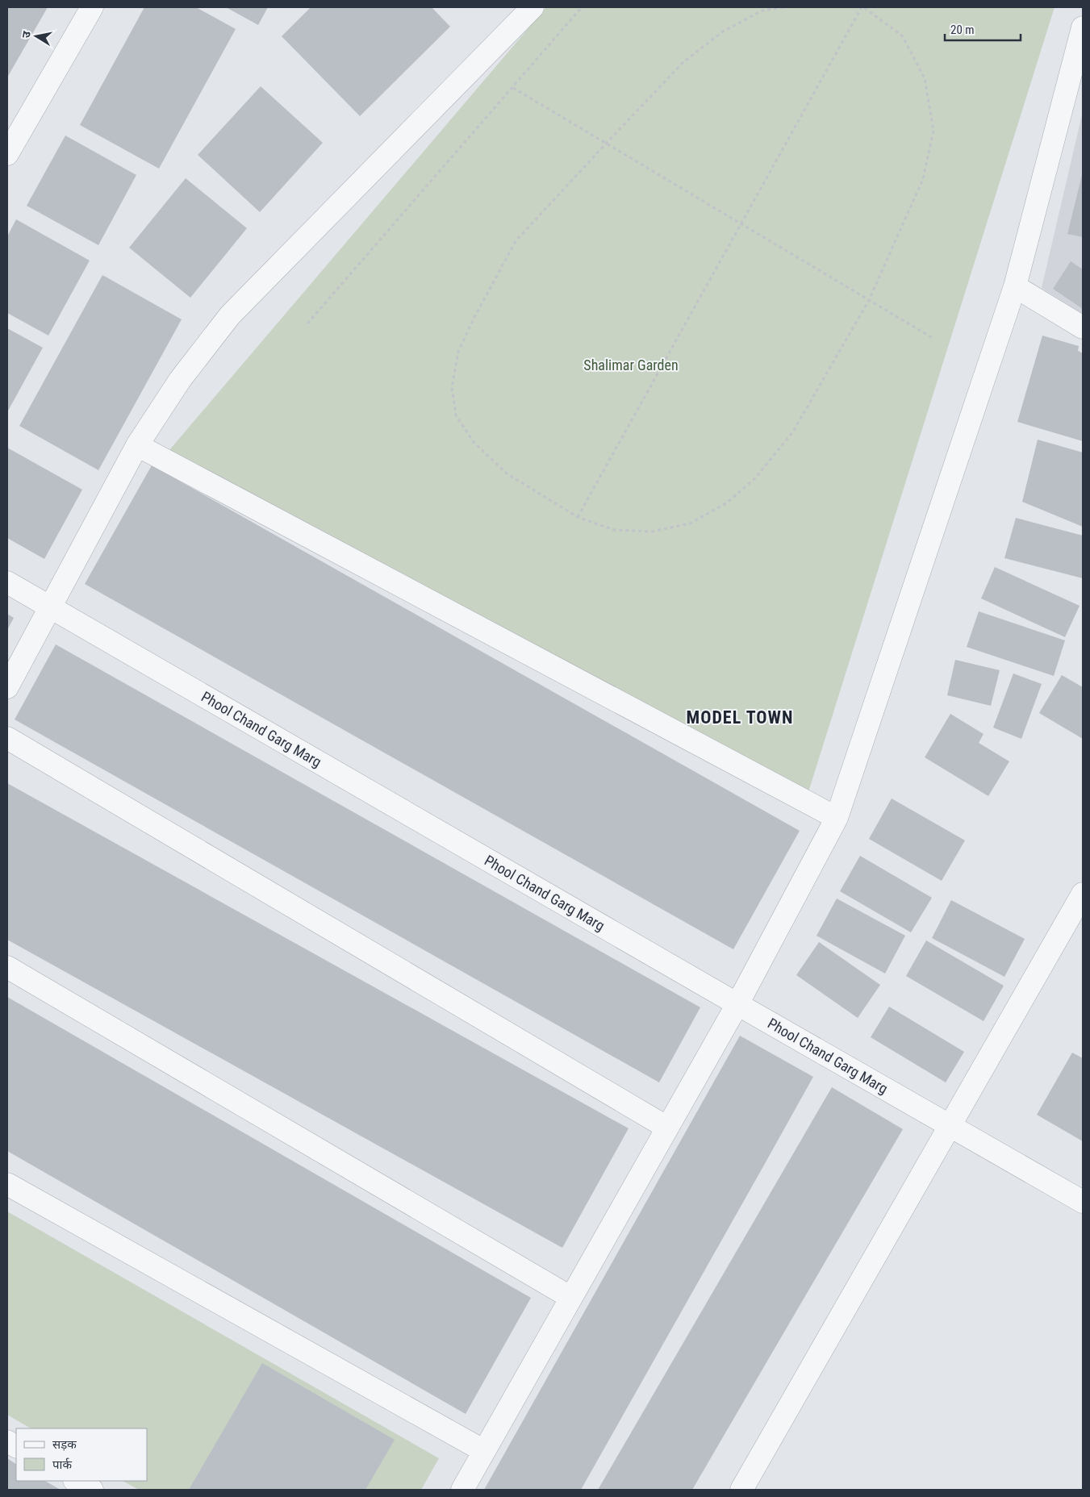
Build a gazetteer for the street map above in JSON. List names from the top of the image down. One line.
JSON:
{"streets":{"street":["Phool Chand Garg Marg"]},"districts":["MODEL TOWN"],"parks":["Shalimar Garden"],"legend":["सड़क","पार्क"],"scale_bar":"20 m","north":"left"}
